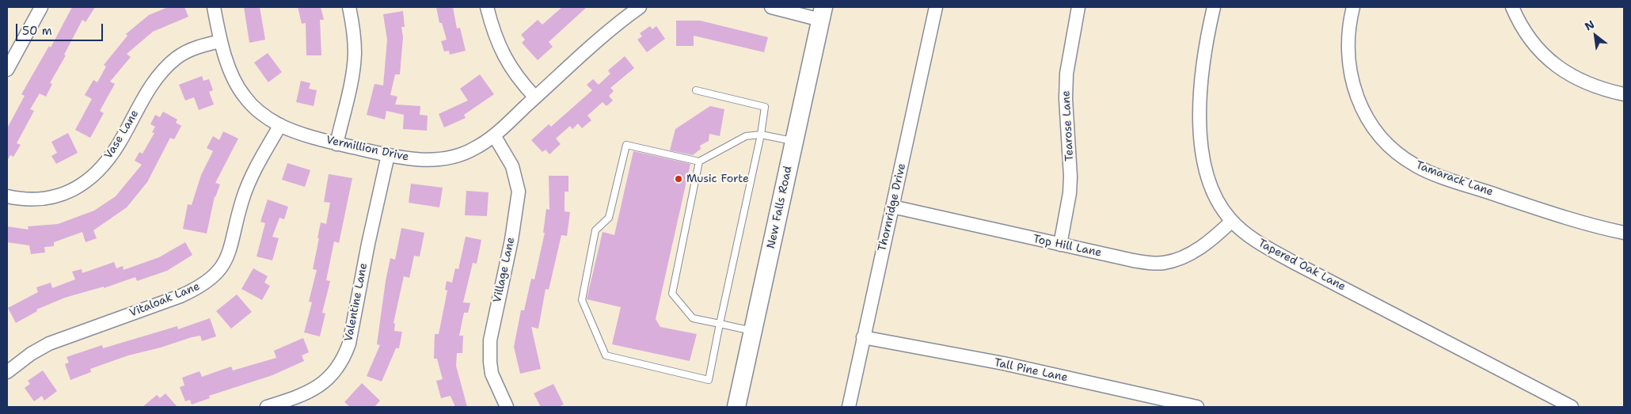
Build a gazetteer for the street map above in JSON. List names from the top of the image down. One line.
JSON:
{"streets":{"main road":["New Falls Road"],"street":["Tearose Lane","Vase Lane","Vermillion Drive","Tamarack Lane","Thornridge Drive","Top Hill Lane","Tapered Oak Lane","Village Lane","Vitaloak Lane","Valentine Lane","Tall Pine Lane"]},"crossings":[["Tearose Lane","Top Hill Lane"],["Vase Lane","Vermillion Drive"],["Vermillion Drive","Village Lane"],["Vermillion Drive","Vitaloak Lane"],["Vermillion Drive","Valentine Lane"],["Thornridge Drive","Top Hill Lane"],["Thornridge Drive","Tall Pine Lane"],["Top Hill Lane","Tapered Oak Lane"]],"places":["Music Forte"],"scale_bar":"50 m","north":"top left"}
